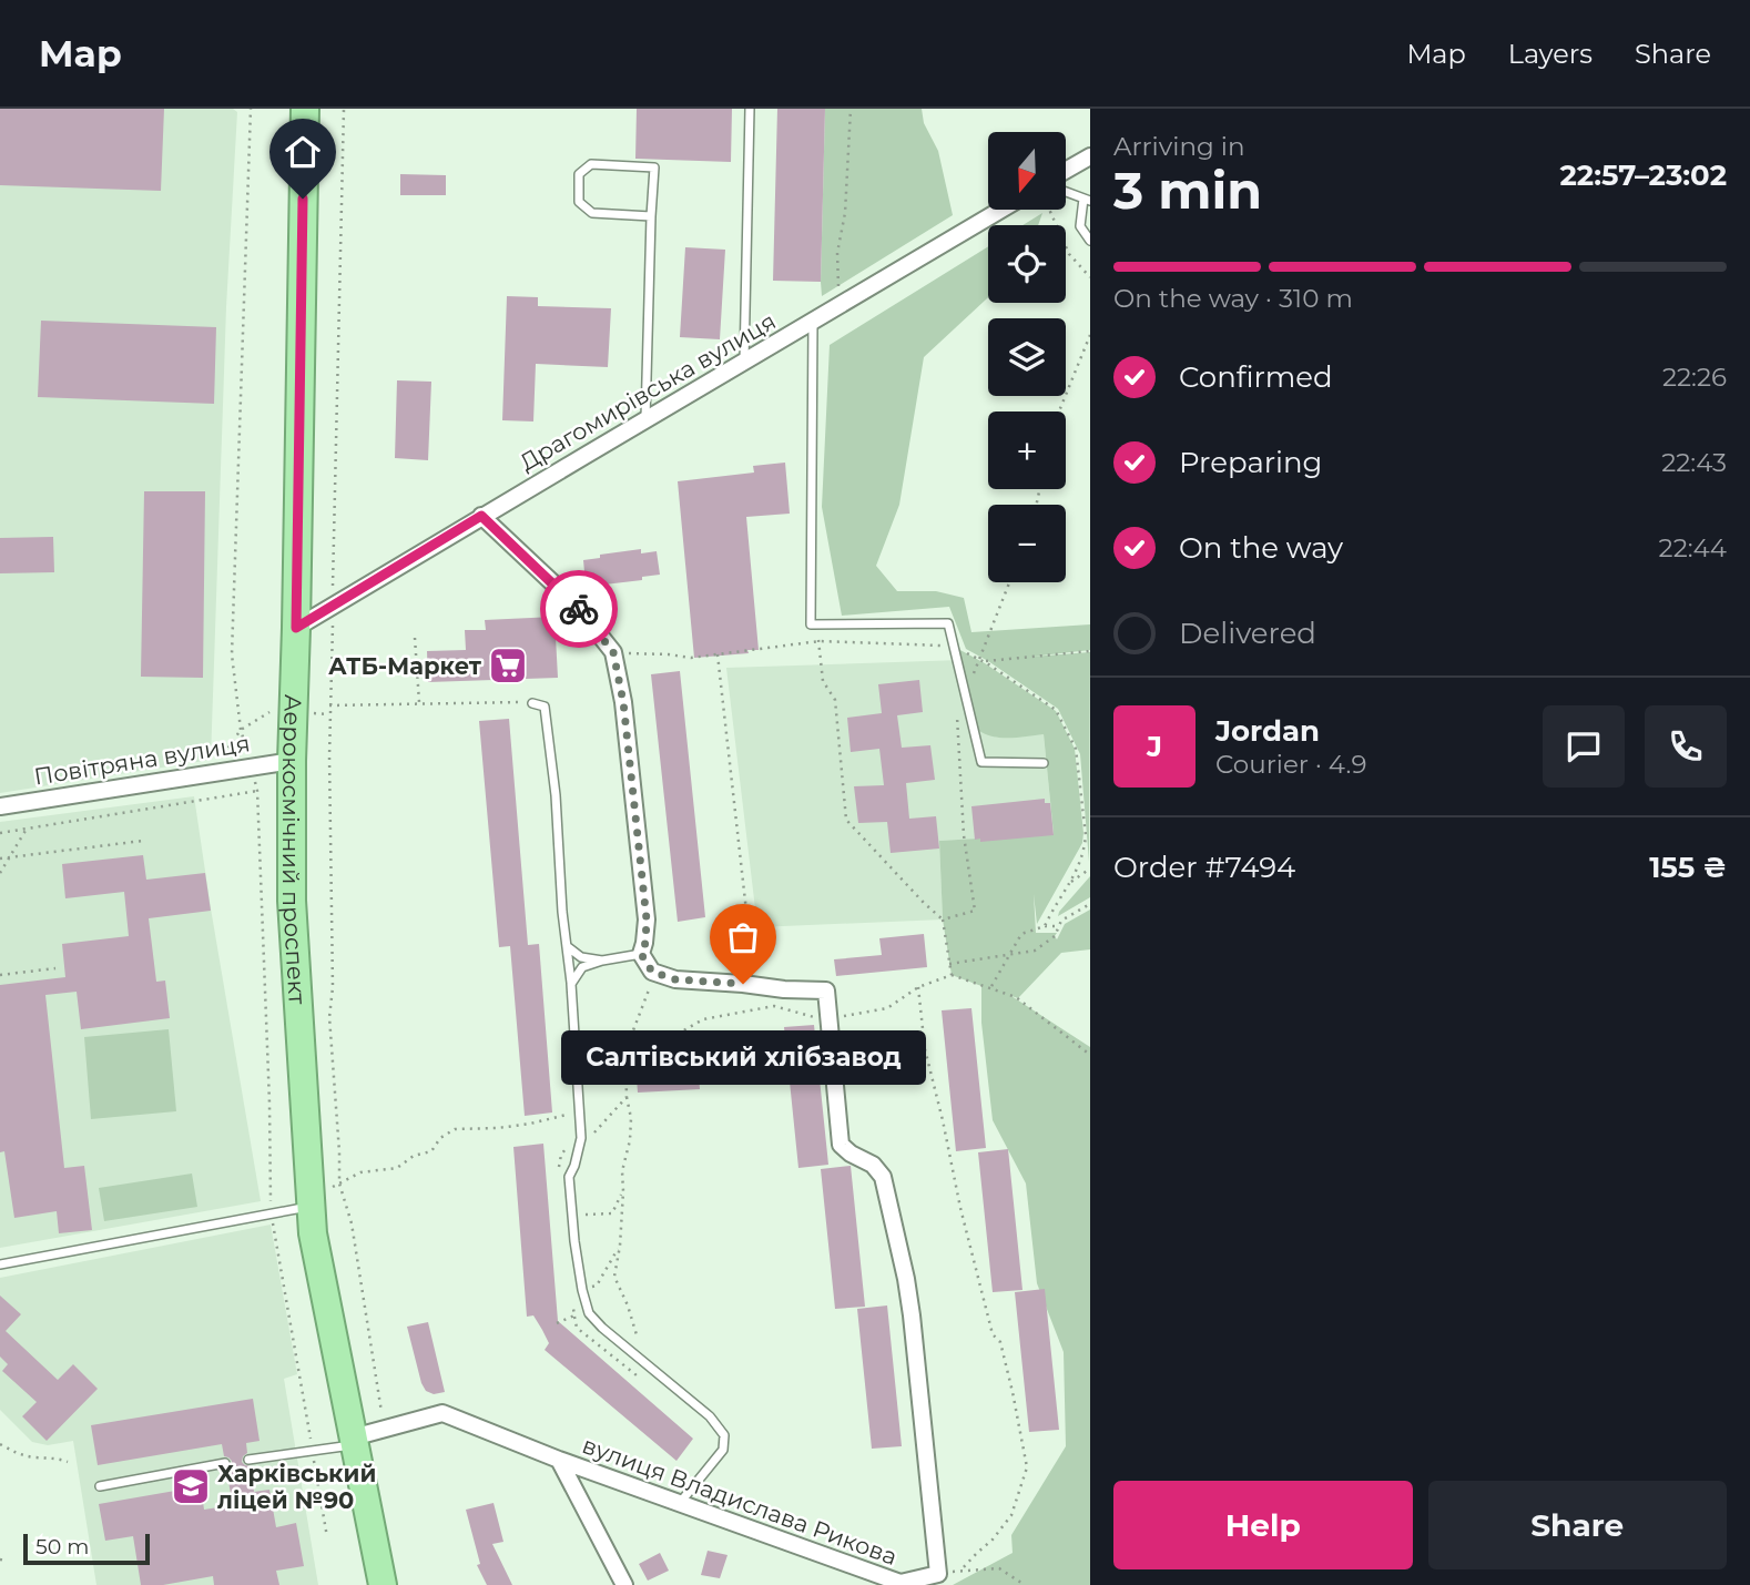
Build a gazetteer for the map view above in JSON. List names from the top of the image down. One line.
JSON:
{"streets":{"highway":["Аерокосмічний проспект"],"street":["Драгомирівська вулиця","Повітряна вулиця","вулиця Владислава Рикова"]},"crossings":[["Драгомирівська вулиця","Аерокосмічний проспект"],["Повітряна вулиця","Аерокосмічний проспект"],["Аерокосмічний проспект","вулиця Владислава Рикова"]],"places":{"supermarket":["АТБ-Маркет"],"other":["Салтівський хлібзавод"],"school or university":["Харківський ліцей №90"]},"scale_bar":"50 m","north":"bottom","page":{"header":"Map","nav":["Map","Layers","Share"],"heading":["3 min","Arriving in","22:57–23:02"],"panel":["Jordan","Courier · 4.9","Order #7494","155 ₴"],"map_buttons":["+","−"],"bar":"On the way · 310 m","list":[["Confirmed","22:26"],["Preparing","22:43"],["On the way","22:44"],"Delivered"],"round":"J","bubble":"Салтівський хлібзавод","buttons":["Help","Share"],"scale":"50 m"}}
